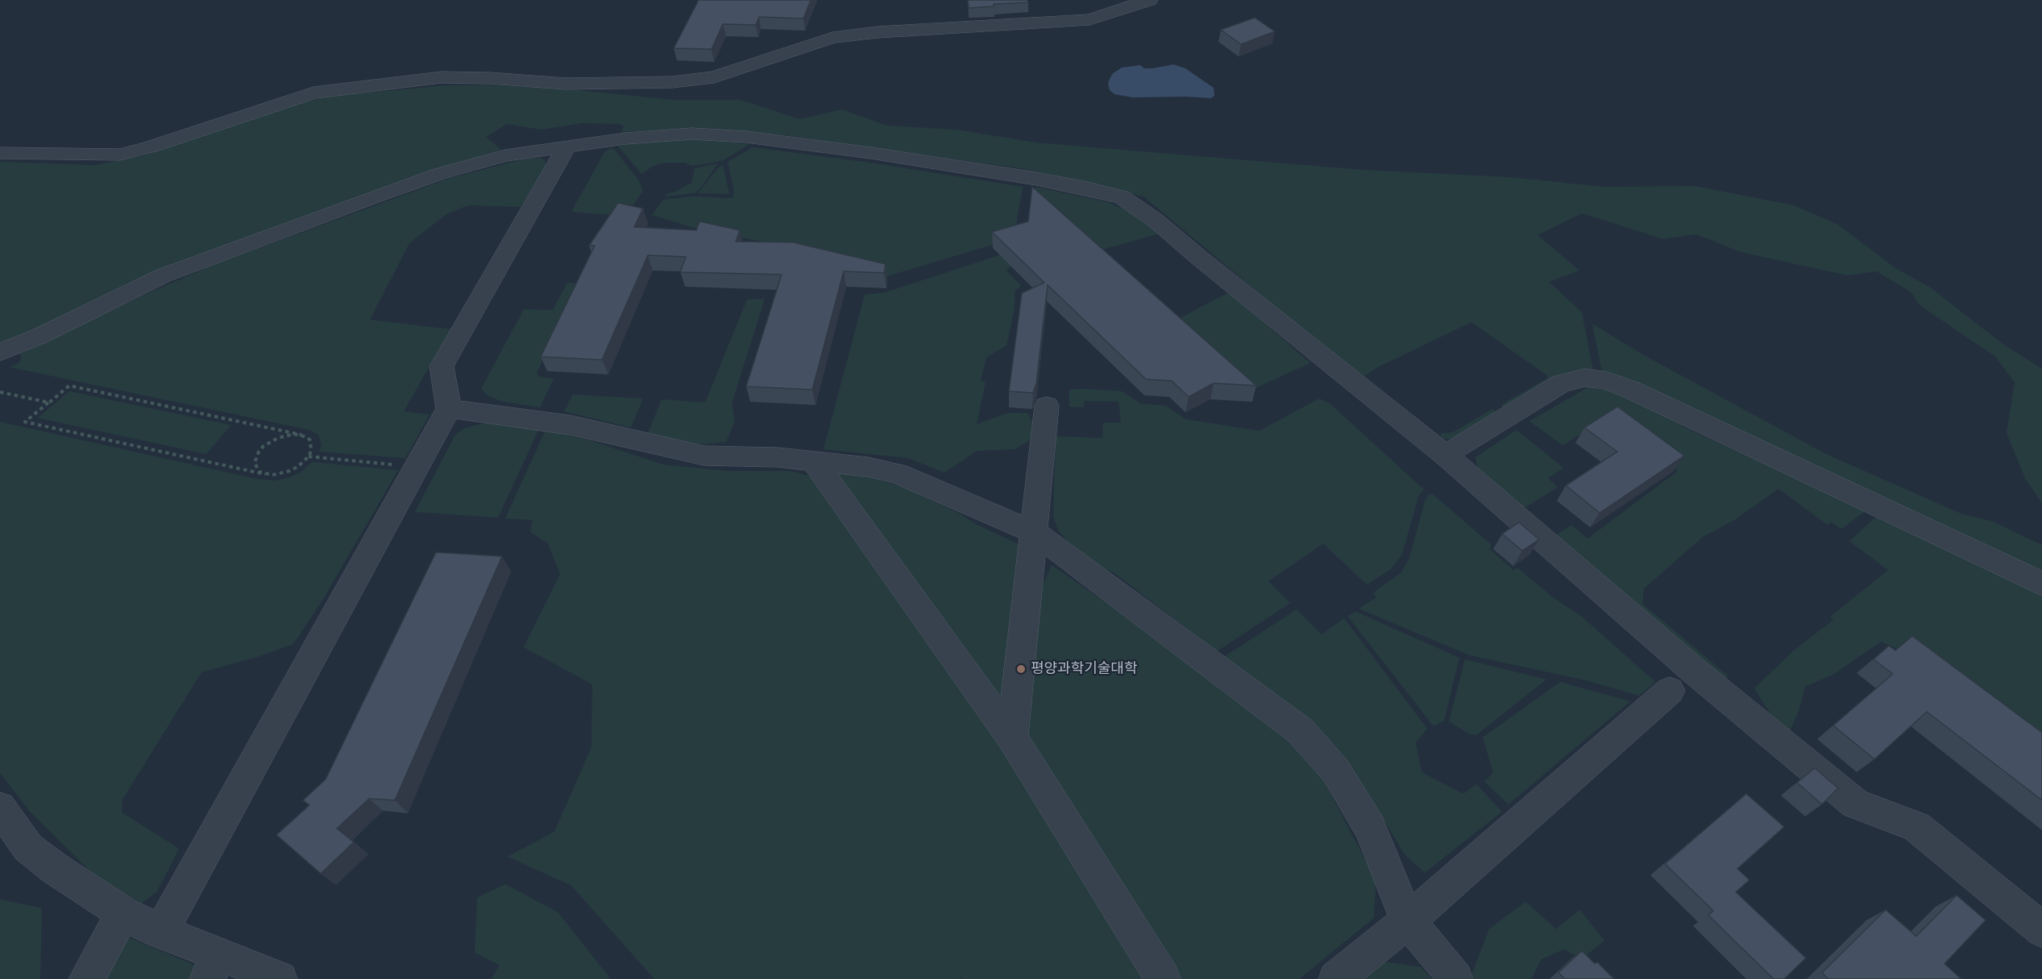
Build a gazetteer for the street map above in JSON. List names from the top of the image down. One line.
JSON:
{"places":["평양과학기술대학"]}
